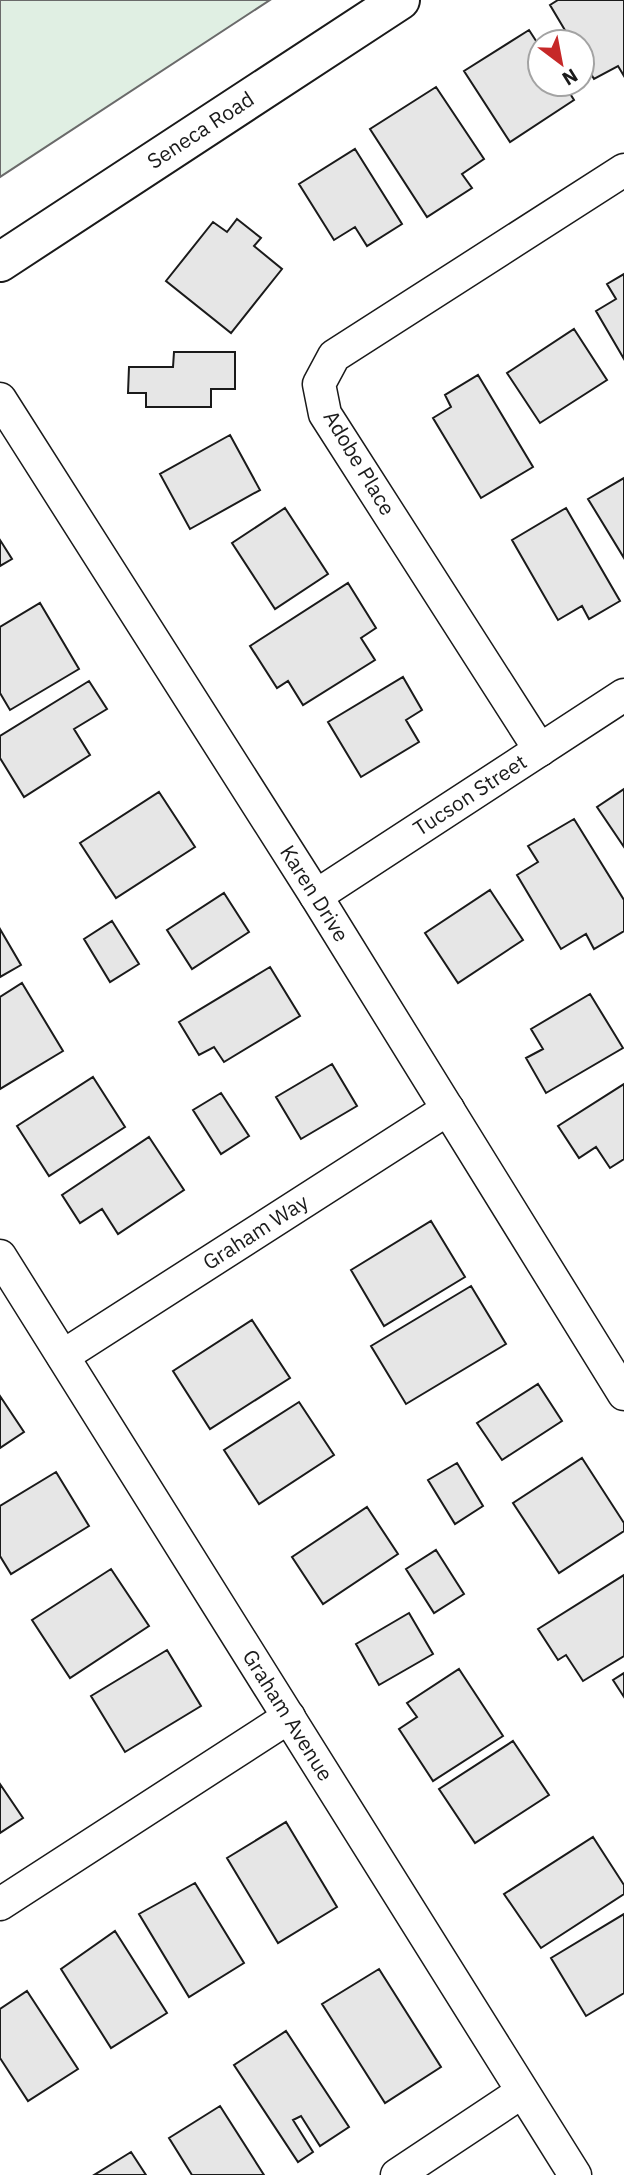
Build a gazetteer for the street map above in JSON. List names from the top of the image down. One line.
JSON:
{"streets":{"street":["Seneca Road","Adobe Place","Tucson Street","Karen Drive","Graham Way","Graham Avenue"]},"crossings":[["Adobe Place","Tucson Street"],["Tucson Street","Karen Drive"],["Karen Drive","Graham Way"],["Graham Way","Graham Avenue"]],"north":"bottom right"}
